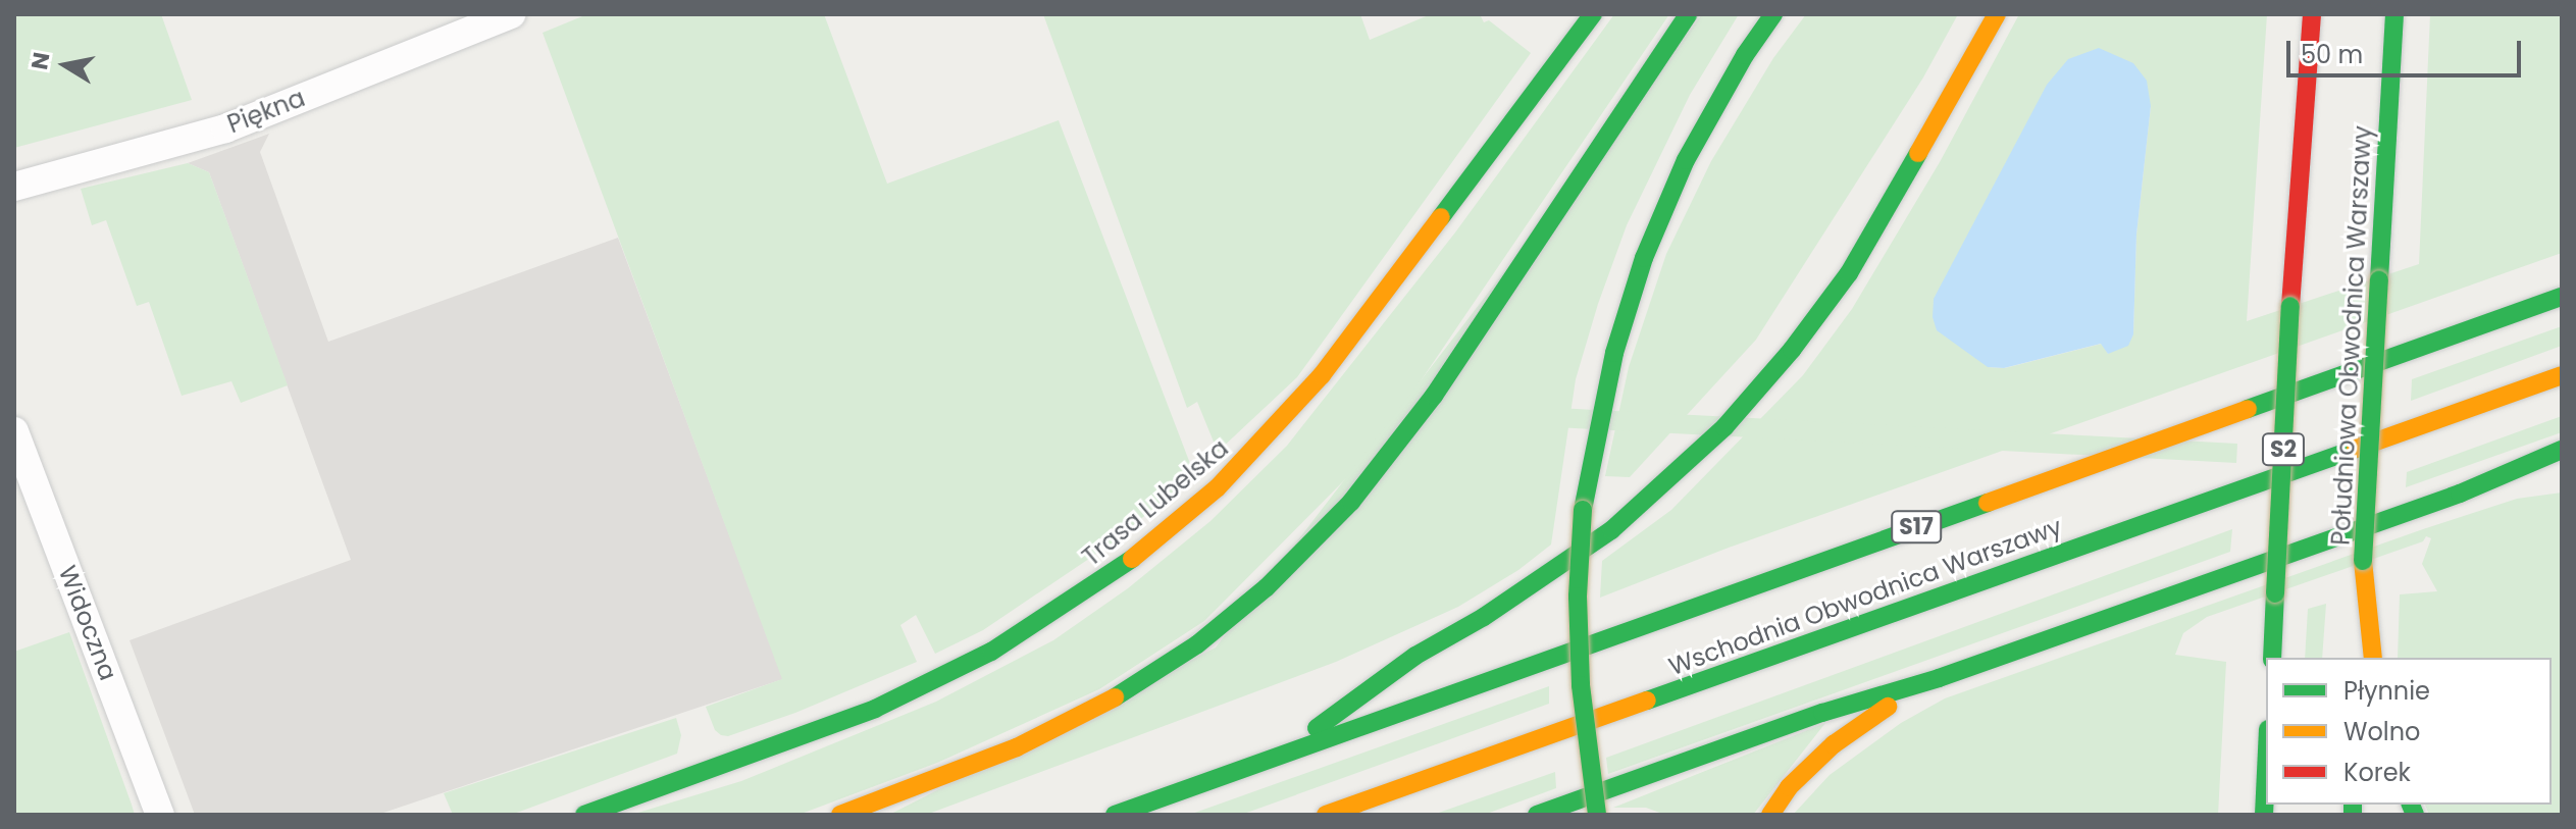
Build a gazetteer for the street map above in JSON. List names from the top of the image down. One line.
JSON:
{"streets":{"main road":["Południowa Obwodnica Warszawy","S2","Trasa Lubelska","S17","Wschodnia Obwodnica Warszawy"],"street":["Piękna","Widoczna"]},"legend":["Płynnie","Wolno","Korek"],"scale_bar":"50 m","north":"left"}
